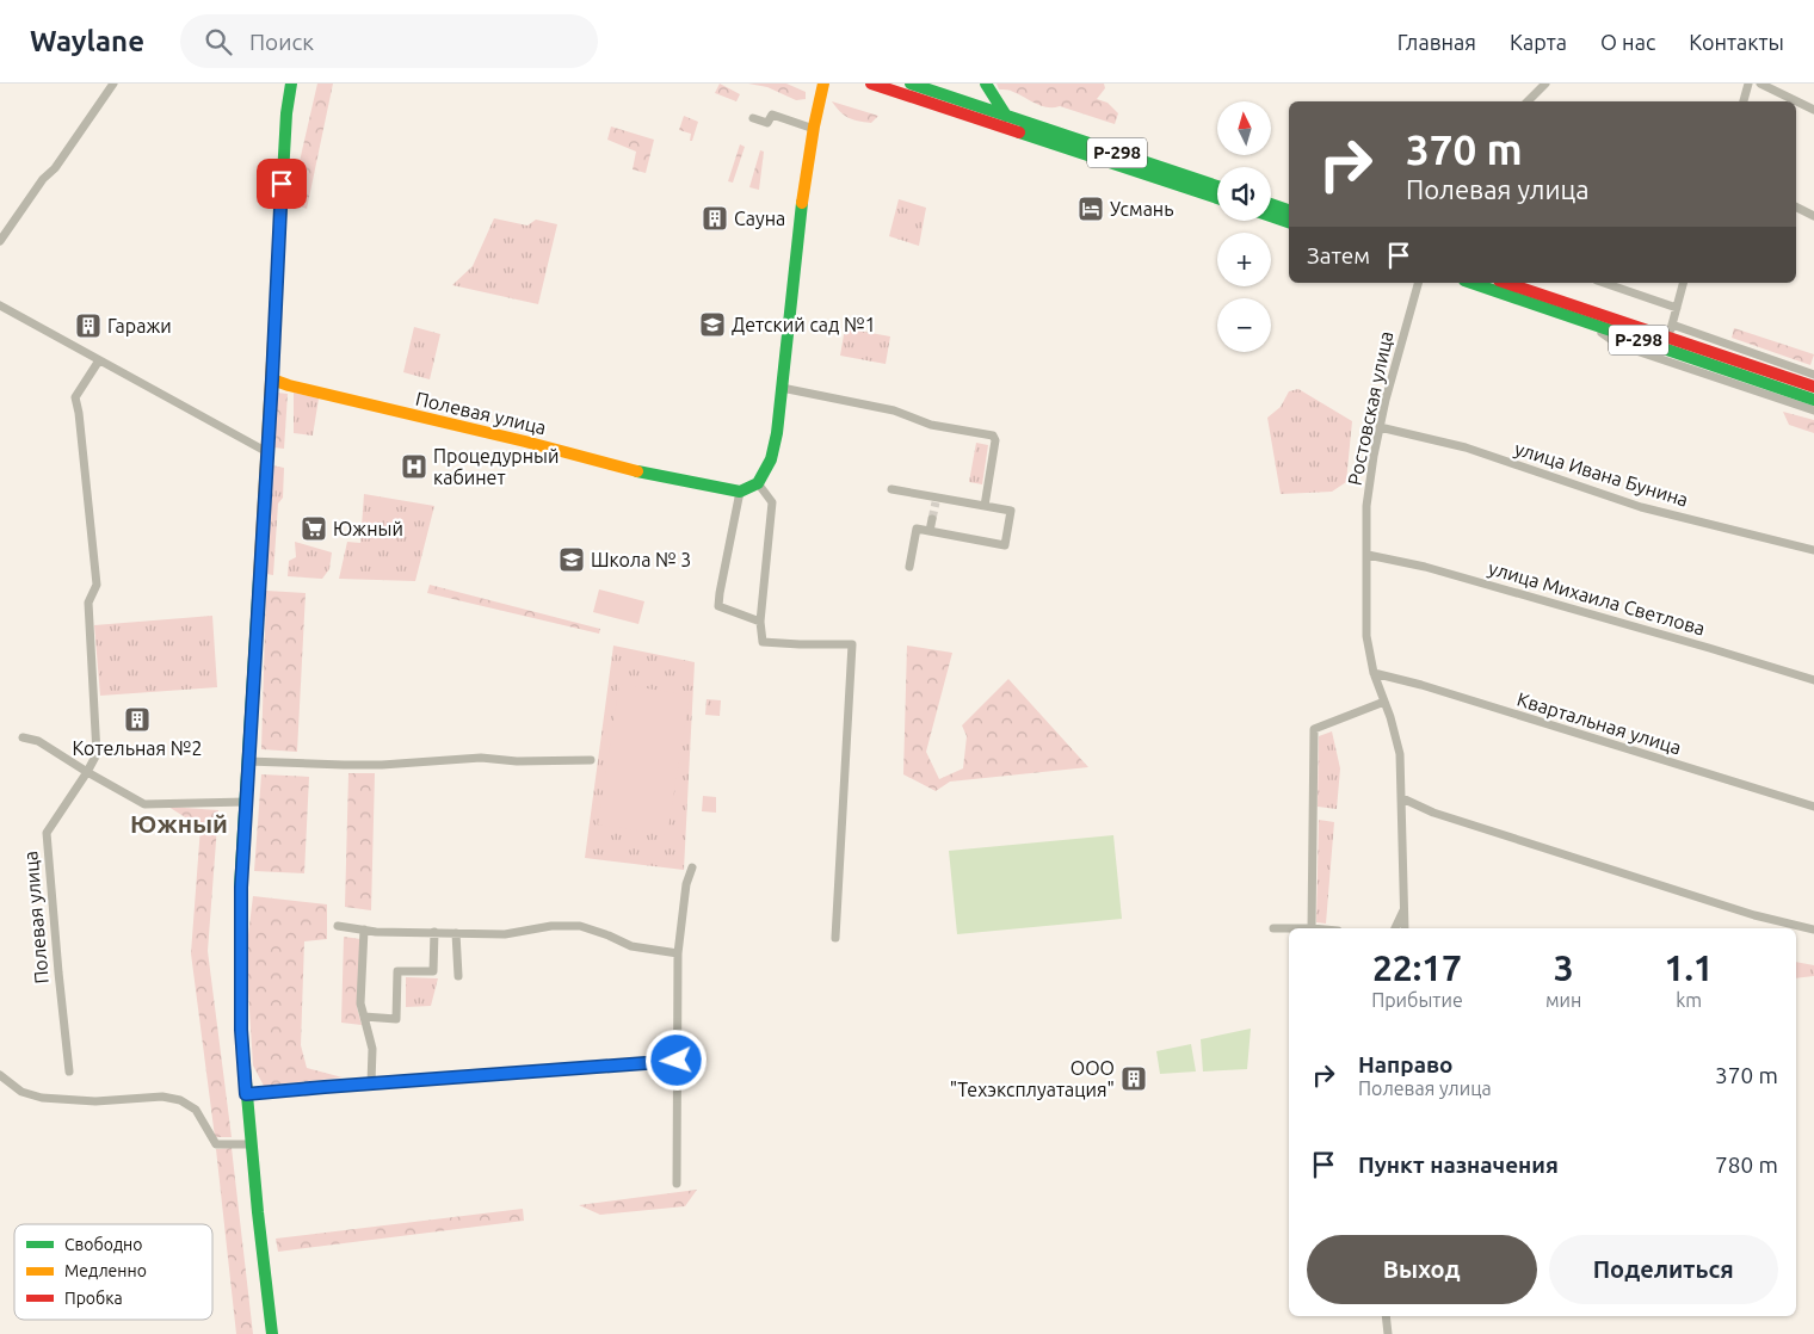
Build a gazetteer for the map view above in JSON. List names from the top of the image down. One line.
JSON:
{"streets":{"main road":["Р-298","Полевая улица"],"street":["Ростовская улица","улица Ивана Бунина","улица Михаила Светлова","Квартальная улица"]},"crossings":[["Ростовская улица","улица Ивана Бунина"],["Ростовская улица","улица Михаила Светлова"],["Ростовская улица","Квартальная улица"]],"districts":["Южный"],"places":{"hotel":["Усмань"],"building":["Сауна","Гаражи","Котельная №2","ООО \"Техэксплуатация\""],"school or university":["Детский сад №1","Школа № 3"],"hospital":["Процедурный кабинет"],"supermarket":["Южный"]},"legend":["Свободно","Медленно","Пробка"],"north":"top","page":{"header":"Waylane","search":"Поиск","nav":["Главная","Карта","О нас","Контакты"],"map_buttons":["+","−"],"turn":["370 m","Полевая улица"],"then":"Затем","eta":["22:17","Прибытие","3","мин","1.1","km"],"list":[{"name":"Направо","note":"Полевая улица","value":"370 m"},{"name":"Пункт назначения","value":"780 m"}],"buttons":["Выход","Поделиться"]}}
